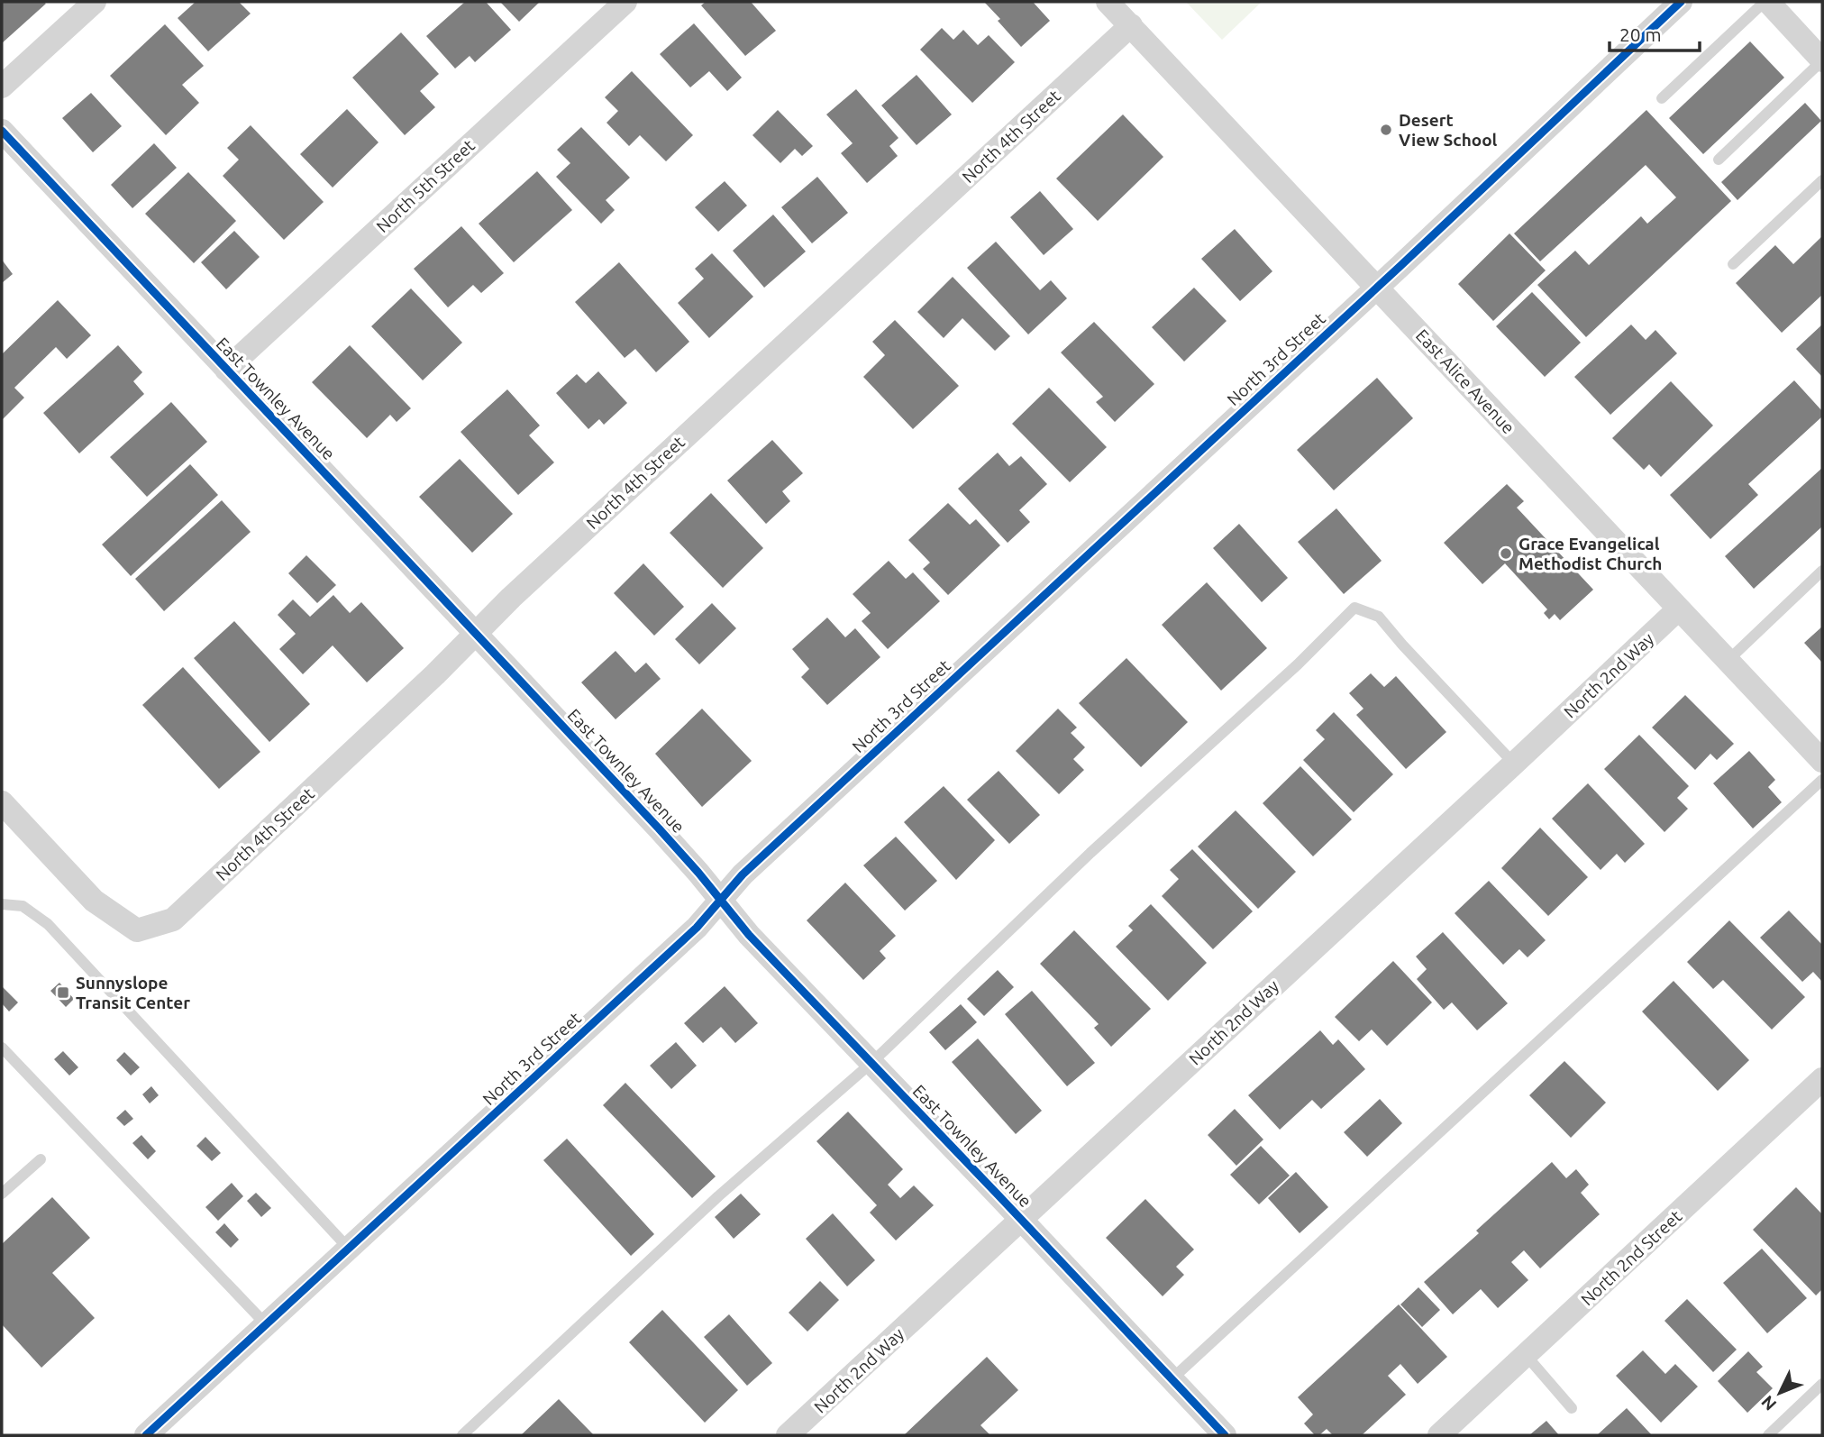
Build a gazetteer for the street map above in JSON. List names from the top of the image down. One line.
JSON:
{"streets":{"street":["North 4th Street","North 5th Street","North 3rd Street","East Alice Avenue","East Townley Avenue","North 2nd Way","North 2nd Street"]},"crossings":[["North 4th Street","East Alice Avenue"],["North 4th Street","East Townley Avenue"],["North 5th Street","East Townley Avenue"],["North 3rd Street","East Alice Avenue"],["North 3rd Street","East Townley Avenue"],["East Alice Avenue","North 2nd Way"],["East Townley Avenue","North 2nd Way"]],"places":{"other":["Desert View School","Grace Evangelical Methodist Church"],"transit":["Sunnyslope Transit Center"]},"scale_bar":"20 m","north":"bottom left"}
